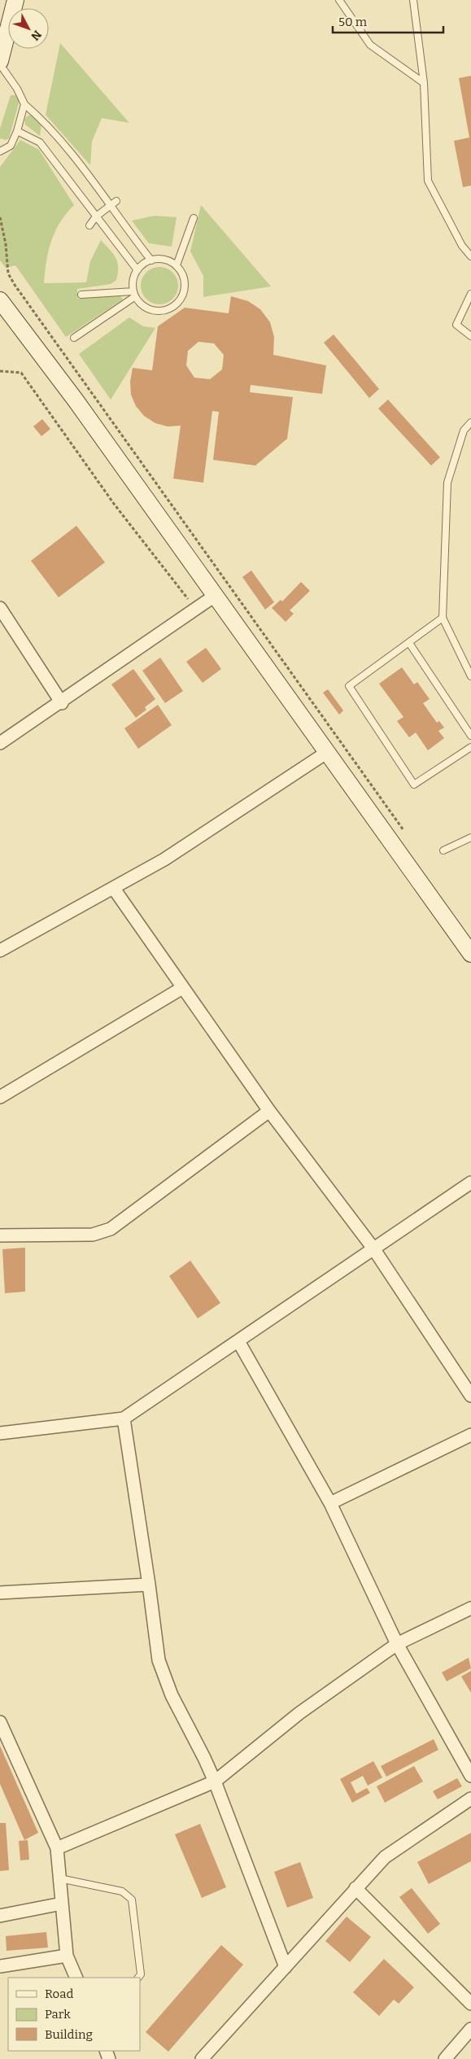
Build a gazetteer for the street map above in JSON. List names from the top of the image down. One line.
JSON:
{"legend":["Road","Park","Building"],"scale_bar":"50 m","north":"bottom right"}
